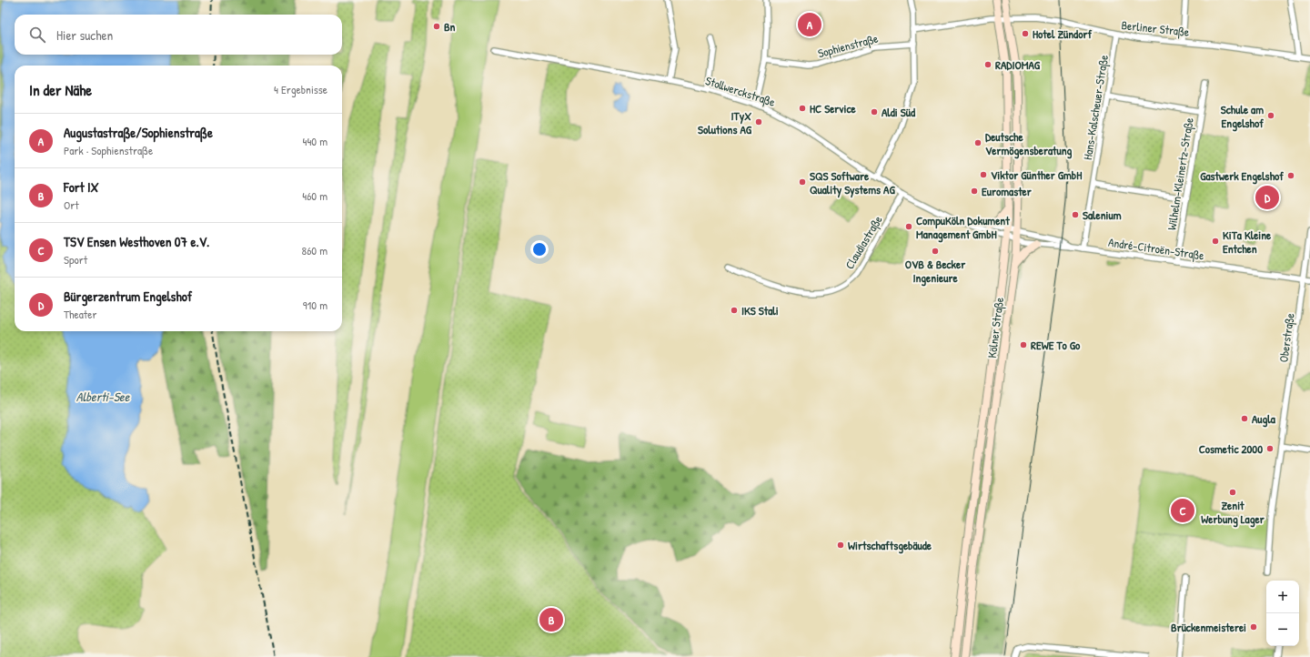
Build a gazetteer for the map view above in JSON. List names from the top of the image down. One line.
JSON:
{"streets":{"main road":["Kölner Straße"],"street":["Berliner Straße","Sophienstraße","Stollwerckstraße","Hans-Kalscheuer-Straße","Wilhelm-Kleinertz-Straße","Claudiastraße","André-Citroën-Straße","Oberstraße"]},"crossings":[["Berliner Straße","Hans-Kalscheuer-Straße"],["Berliner Straße","Kölner Straße"],["Stollwerckstraße","Claudiastraße"],["Stollwerckstraße","André-Citroën-Straße"],["Stollwerckstraße","Kölner Straße"],["Hans-Kalscheuer-Straße","Wilhelm-Kleinertz-Straße"],["Hans-Kalscheuer-Straße","André-Citroën-Straße"],["Wilhelm-Kleinertz-Straße","André-Citroën-Straße"],["André-Citroën-Straße","Kölner Straße"],["André-Citroën-Straße","Oberstraße"]],"water":["Alberti-See"],"places":["Bn","Hotel Zündorf","RADIOMAG","HC Service","Aldi Süd","Schule am Engelshof","ITyX Solutions AG","Deutsche Vermögensberatung","Viktor Günther GmbH","Gastwerk Engelshof","SQS Software Quality Systems AG","Euromaster","Salenium","CompuKöln Dokument Management GmbH","KiTa Kleine Entchen","OVB & Becker Ingenieure","IKS Stali","REWE To Go","Augla","Cosmetic 2000","Zenit Werbung Lager","Wirtschaftsgebäude","Brückenmeisterei"],"page":{"pins":["A","D","C","B"],"search":"Hier suchen","heading":["In der Nähe","4 Ergebnisse"],"list":[{"mark":"A","name":"Augustastraße/Sophienstraße","note":"Park · Sophienstraße","value":"440 m"},{"mark":"B","name":"Fort IX","note":"Ort","value":"460 m"},{"mark":"C","name":"TSV Ensen Westhoven 07 e.V.","note":"Sport","value":"860 m"},{"mark":"D","name":"Bürgerzentrum Engelshof","note":"Theater","value":"910 m"}],"map_buttons":["+","−"]}}
